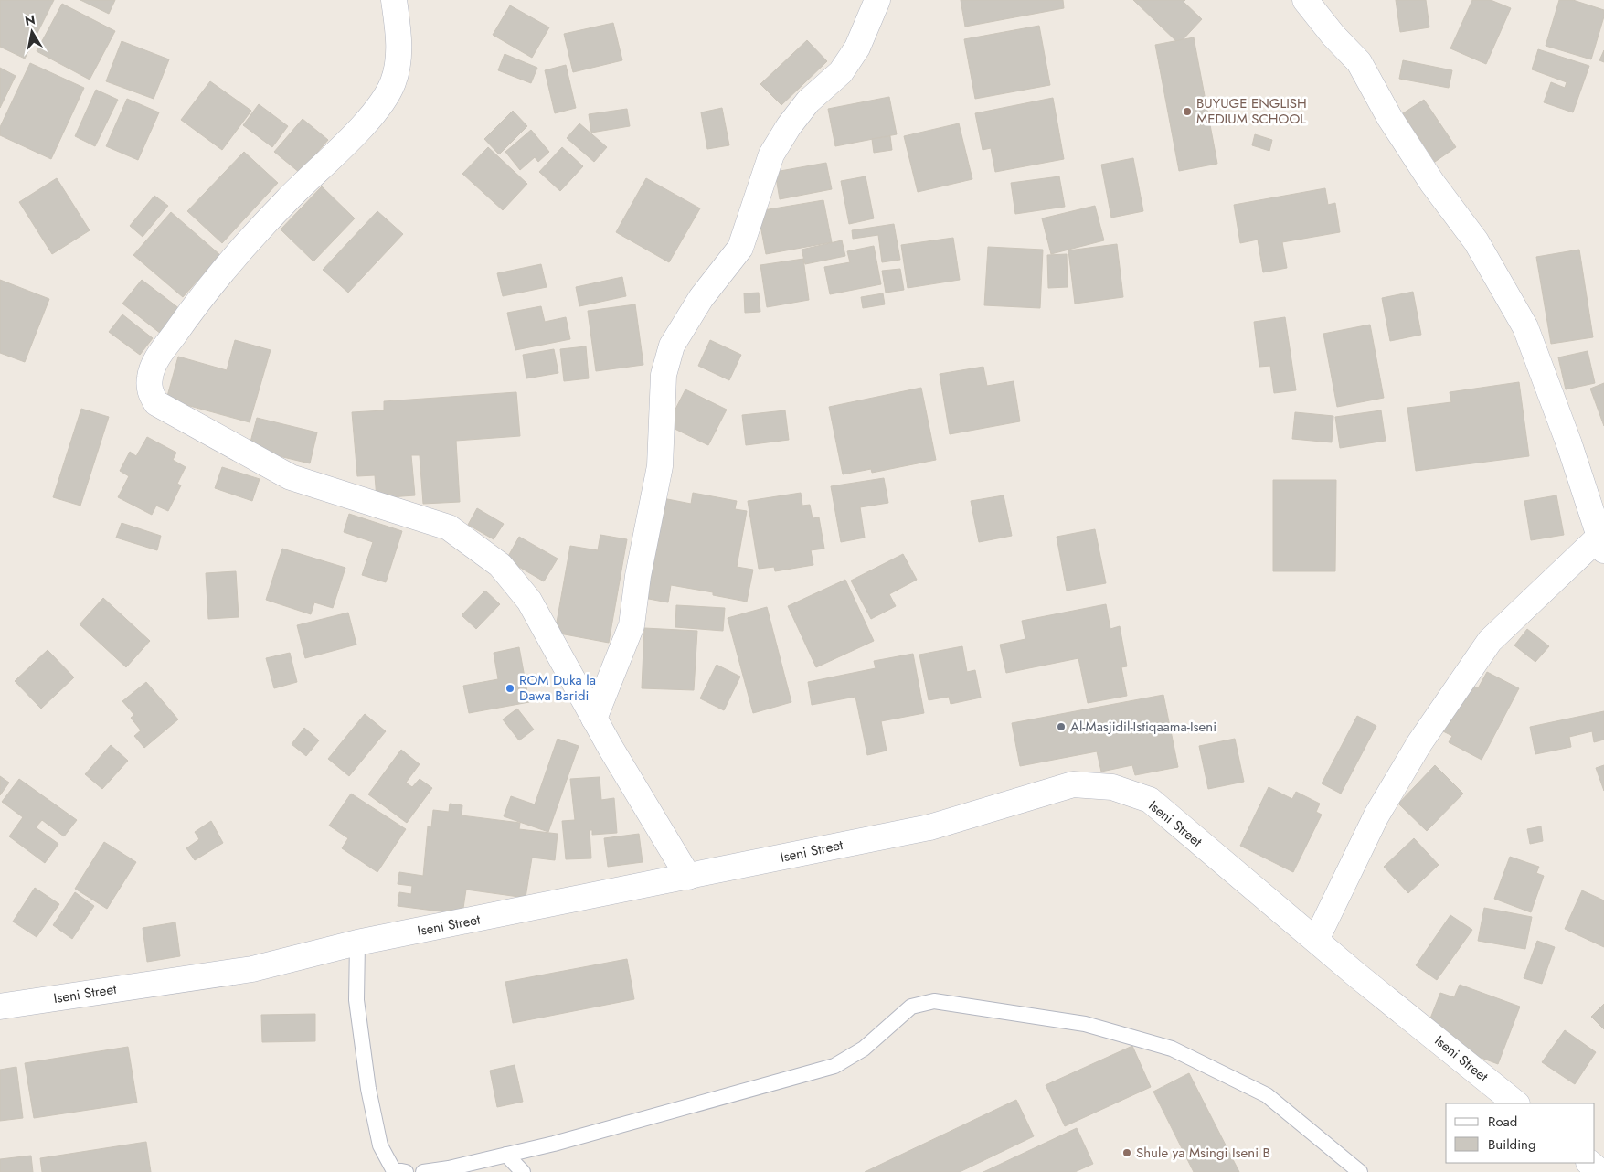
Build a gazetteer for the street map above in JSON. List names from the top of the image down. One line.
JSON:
{"streets":{"street":["Iseni Street"]},"places":["BUYUGE ENGLISH MEDIUM SCHOOL","ROM Duka la Dawa Baridi","Al-Masjidil-Istiqaama-Iseni","Shule ya Msingi Iseni B"],"legend":["Road","Building"],"north":"top"}
